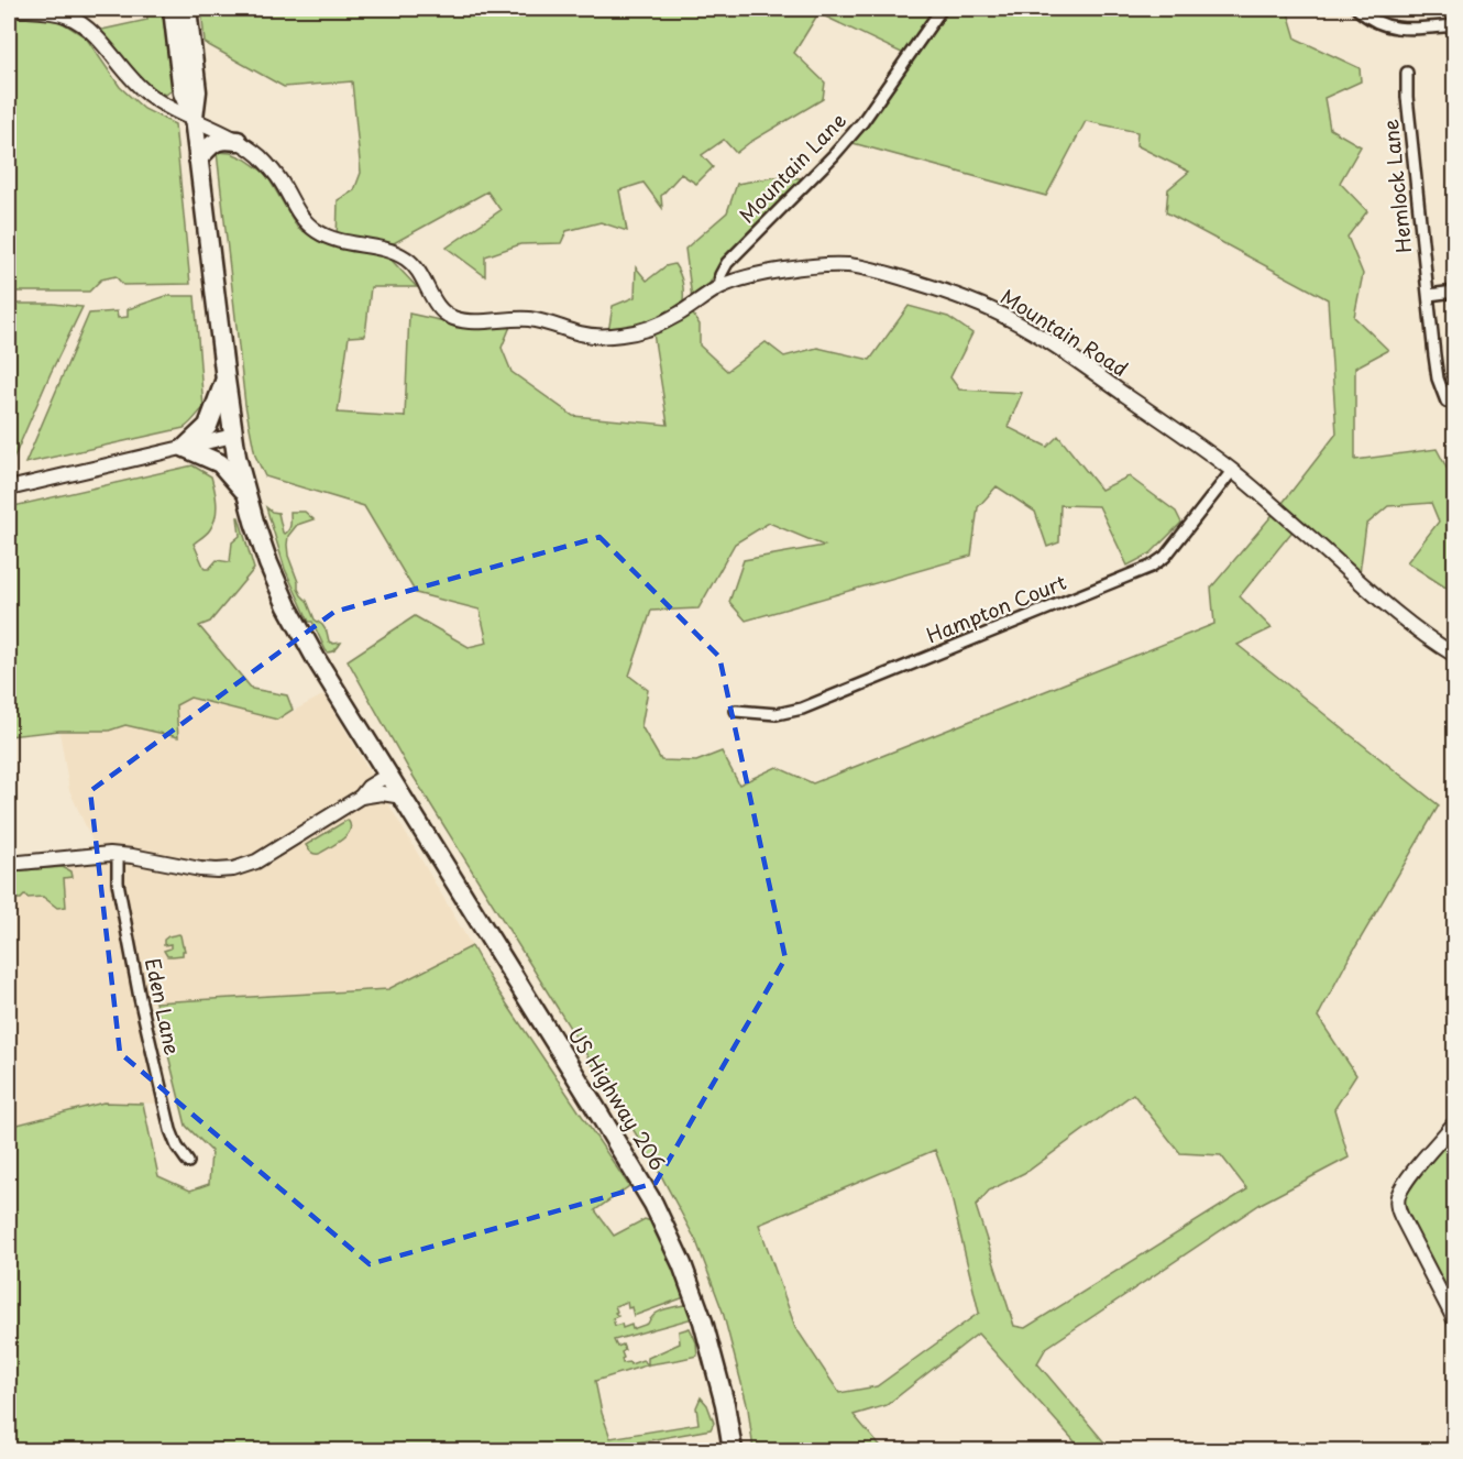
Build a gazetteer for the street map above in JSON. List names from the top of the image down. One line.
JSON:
{"streets":{"highway":["US Highway 206"],"street":["Mountain Lane","Hemlock Lane","Mountain Road","Hampton Court","Eden Lane"]},"crossings":[["Mountain Lane","Mountain Road"],["Mountain Road","Hampton Court"],["Mountain Road","US Highway 206"]]}
